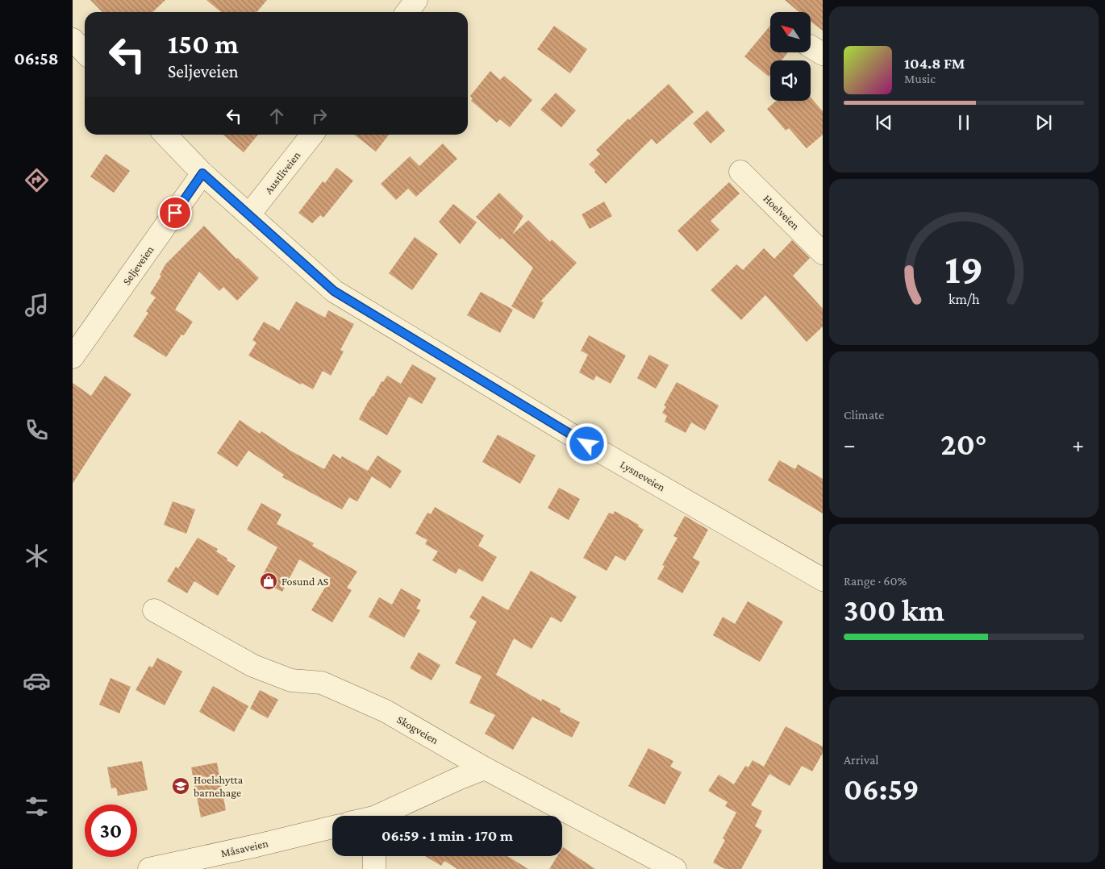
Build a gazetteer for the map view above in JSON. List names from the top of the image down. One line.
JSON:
{"streets":{"street":["Austliveien","Hoelveien","Seljeveien","Lysneveien","Skogveien","Måsaveien"]},"crossings":[["Austliveien","Lysneveien"],["Seljeveien","Lysneveien"]],"places":{"shop":["Fosund AS"],"school or university":["Hoelshytta barnehage"]},"north":"top left","page":{"tabs":"06:58","turn":["150 m","Seljeveien"],"song":["104.8 FM","Music"],"tile":["Climate",["Range · 60%","300 km"],["Arrival","06:59"]],"heat":["−","20°","+"],"limit":"30","trip":"06:59 · 1 min · 170 m","gauge":["19","km/h"]}}
